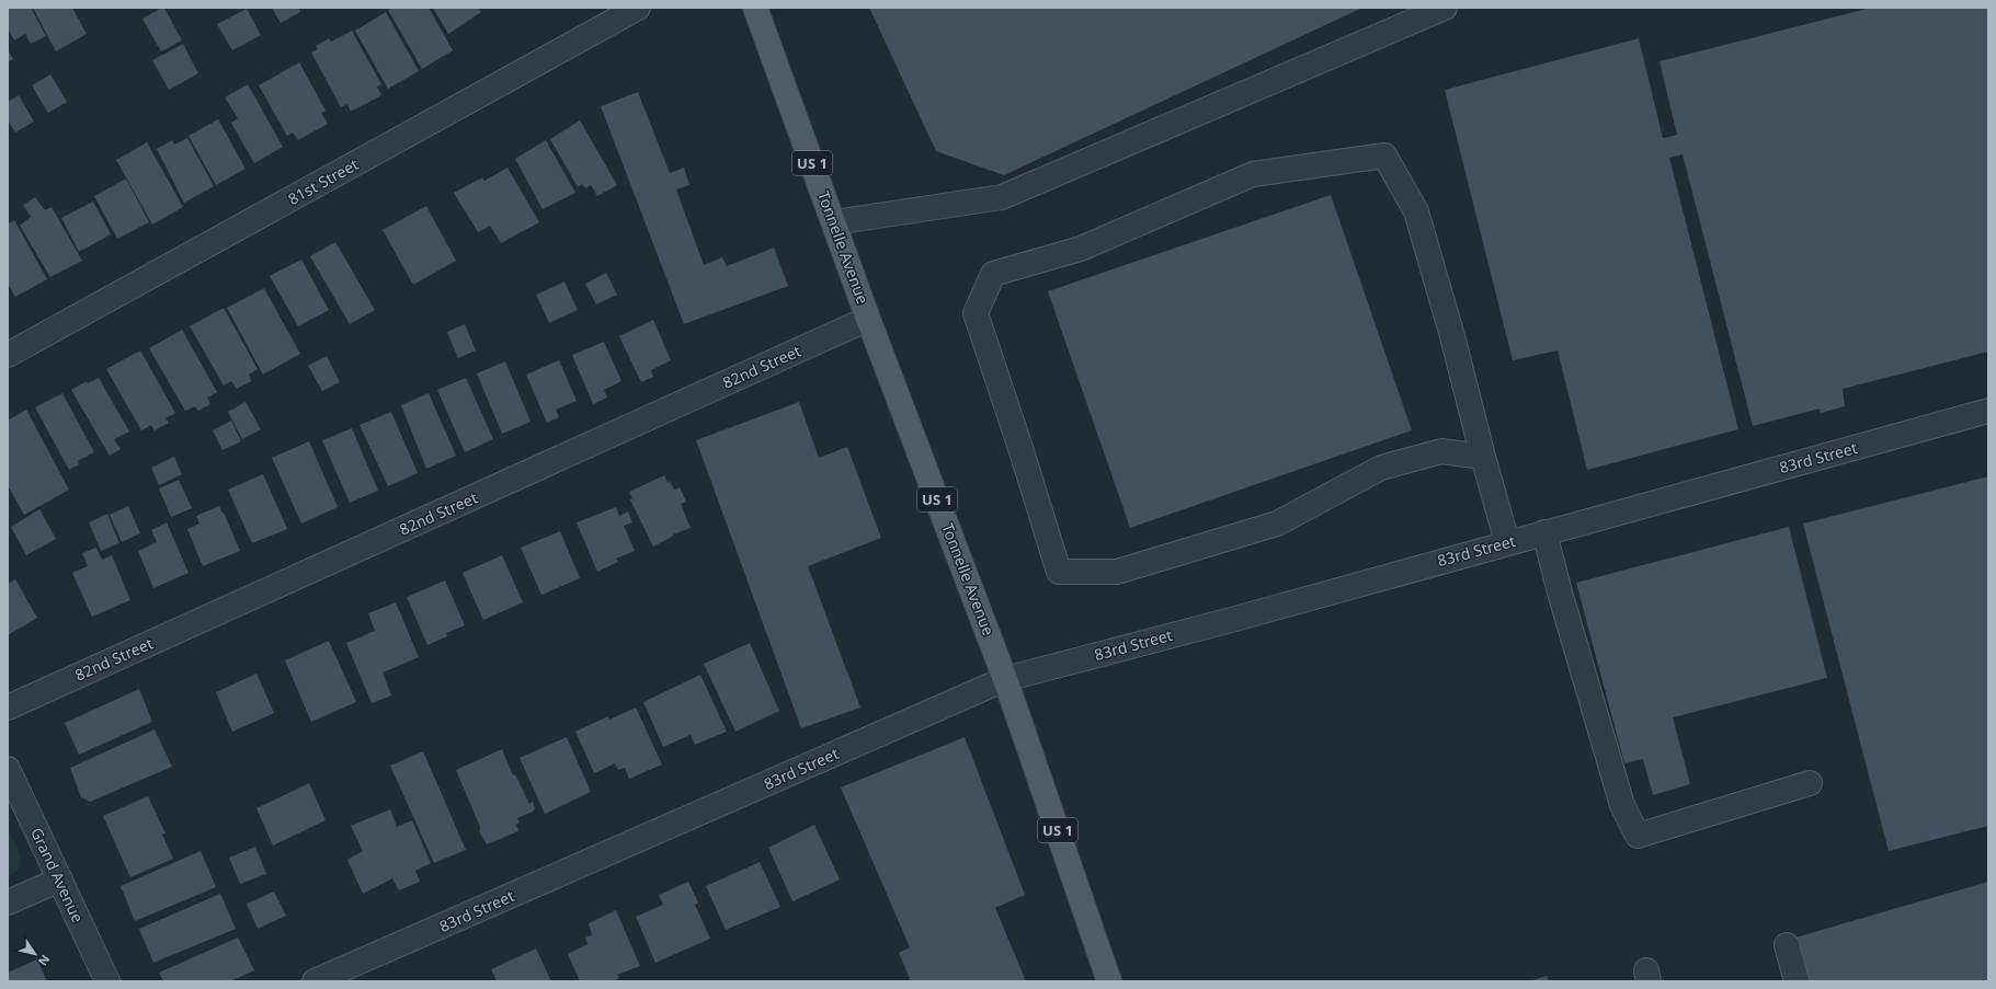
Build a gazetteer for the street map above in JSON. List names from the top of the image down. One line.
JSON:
{"streets":{"main road":["US 1","Tonnelle Avenue"],"street":["81st Street","82nd Street","83rd Street","Grand Avenue"]},"crossings":[["Tonnelle Avenue","82nd Street"],["Tonnelle Avenue","83rd Street"]],"north":"bottom right"}
